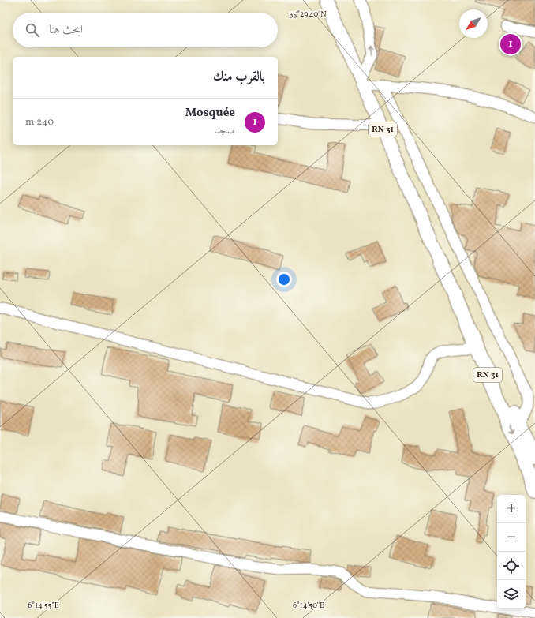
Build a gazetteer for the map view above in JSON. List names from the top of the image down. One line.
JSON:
{"streets":{"highway":["RN 31"]},"north":"bottom left","page":{"search":"ابحث هنا","pins":"1","heading":"بالقرب منك","list":[{"mark":"1","name":"Mosquée","note":"مسجد","value":"240 m"}],"map_buttons":["+","−"]},"coordinates":["35°29'40\"N","6°14'55\"E","6°14'50\"E"]}
